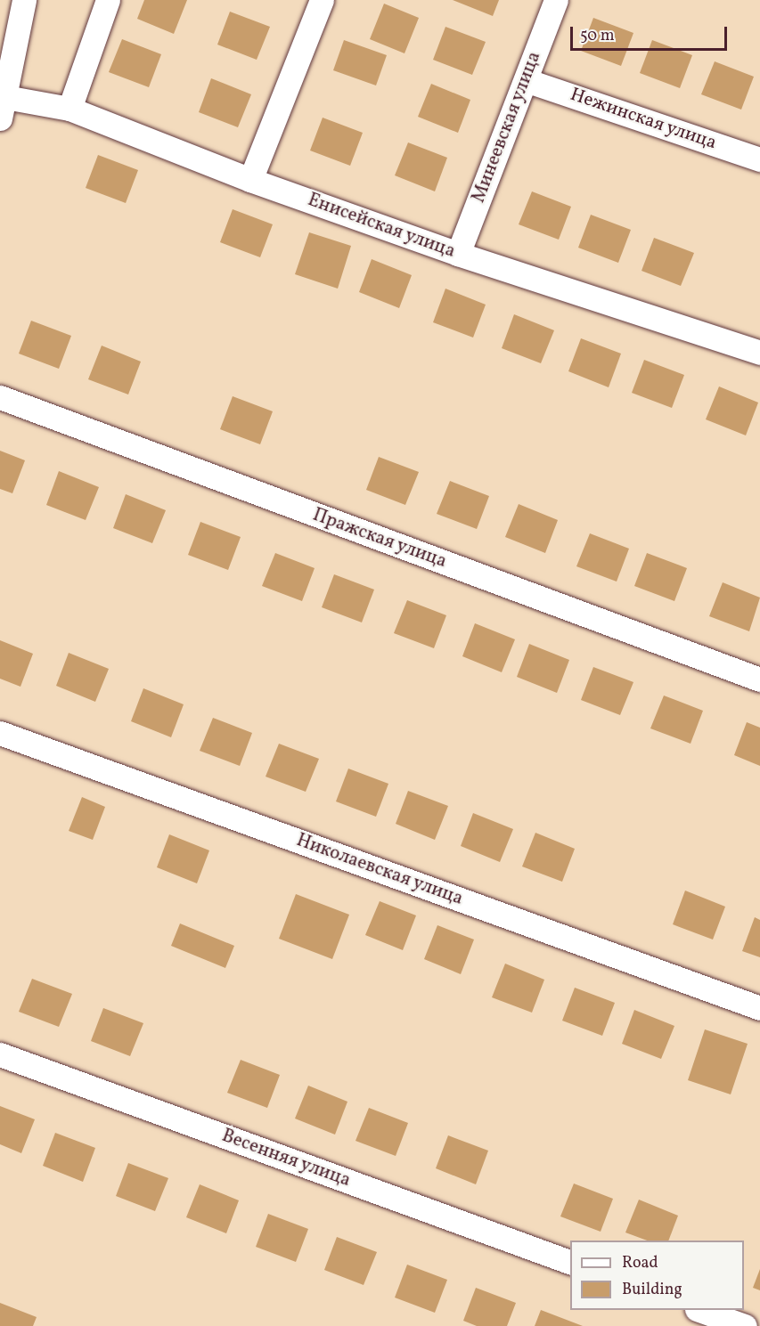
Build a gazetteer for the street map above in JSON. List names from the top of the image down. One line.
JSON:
{"streets":{"street":["Нежинская улица","Минеевская улица","Енисейская улица","Пражская улица","Николаевская улица","Весенняя улица"]},"crossings":[["Нежинская улица","Минеевская улица"],["Минеевская улица","Енисейская улица"]],"legend":["Road","Building"],"scale_bar":"50 m"}
